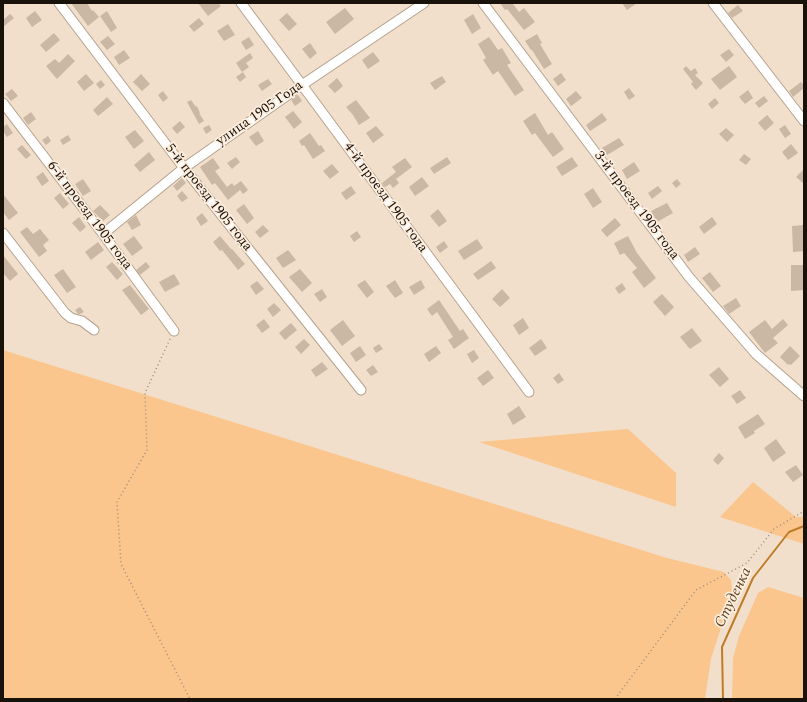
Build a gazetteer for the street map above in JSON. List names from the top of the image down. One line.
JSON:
{"streets":{"street":["улица 1905 Года","5-й проезд 1905 года","4-й проезд 1905 года","3-й проезд 1905 года","6-й проезд 1905 года"]},"crossings":[["улица 1905 Года","5-й проезд 1905 года"],["улица 1905 Года","4-й проезд 1905 года"],["улица 1905 Года","6-й проезд 1905 года"]],"water":["Студенка"]}
